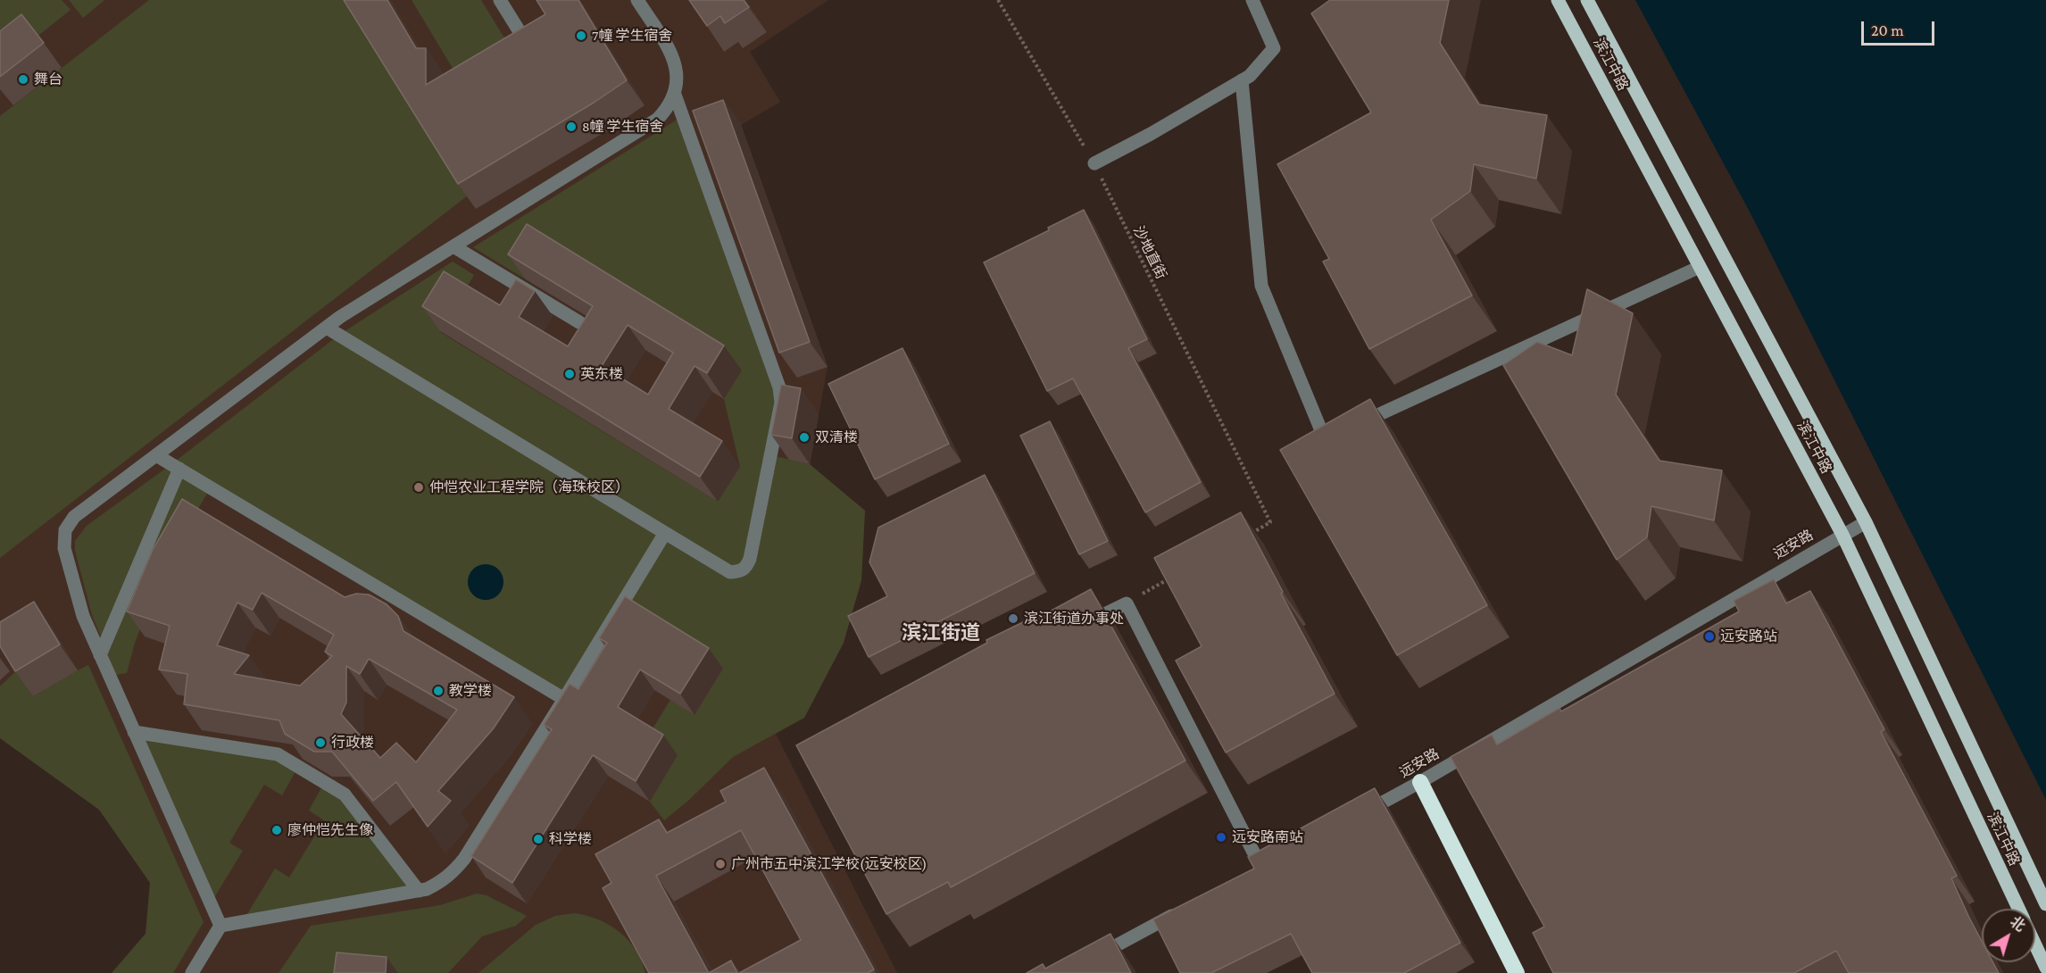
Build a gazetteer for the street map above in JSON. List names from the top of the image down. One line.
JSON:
{"streets":{"main road":["滨江中路"],"street":["远安路"],"path":["沙地直街"]},"crossings":[["滨江中路","远安路"]],"districts":["滨江街道"],"places":["7幢 学生宿舍","舞台","8幢 学生宿舍","英东楼","双清楼","仲恺农业工程学院（海珠校区）","滨江街道办事处","远安路站","教学楼","行政楼","廖仲恺先生像","远安路南站","科学楼","广州市五中滨江学校(远安校区)"],"scale_bar":"20 m","north":"top right"}
